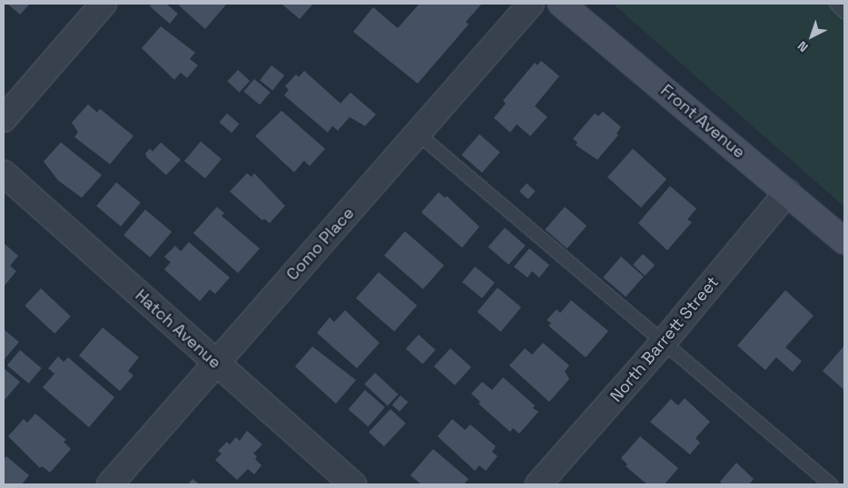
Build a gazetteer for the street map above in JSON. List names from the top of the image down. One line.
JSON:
{"streets":{"street":["Front Avenue","Como Place","Hatch Avenue","North Barrett Street"]},"crossings":[["Front Avenue","North Barrett Street"],["Como Place","Hatch Avenue"]],"north":"bottom left"}
